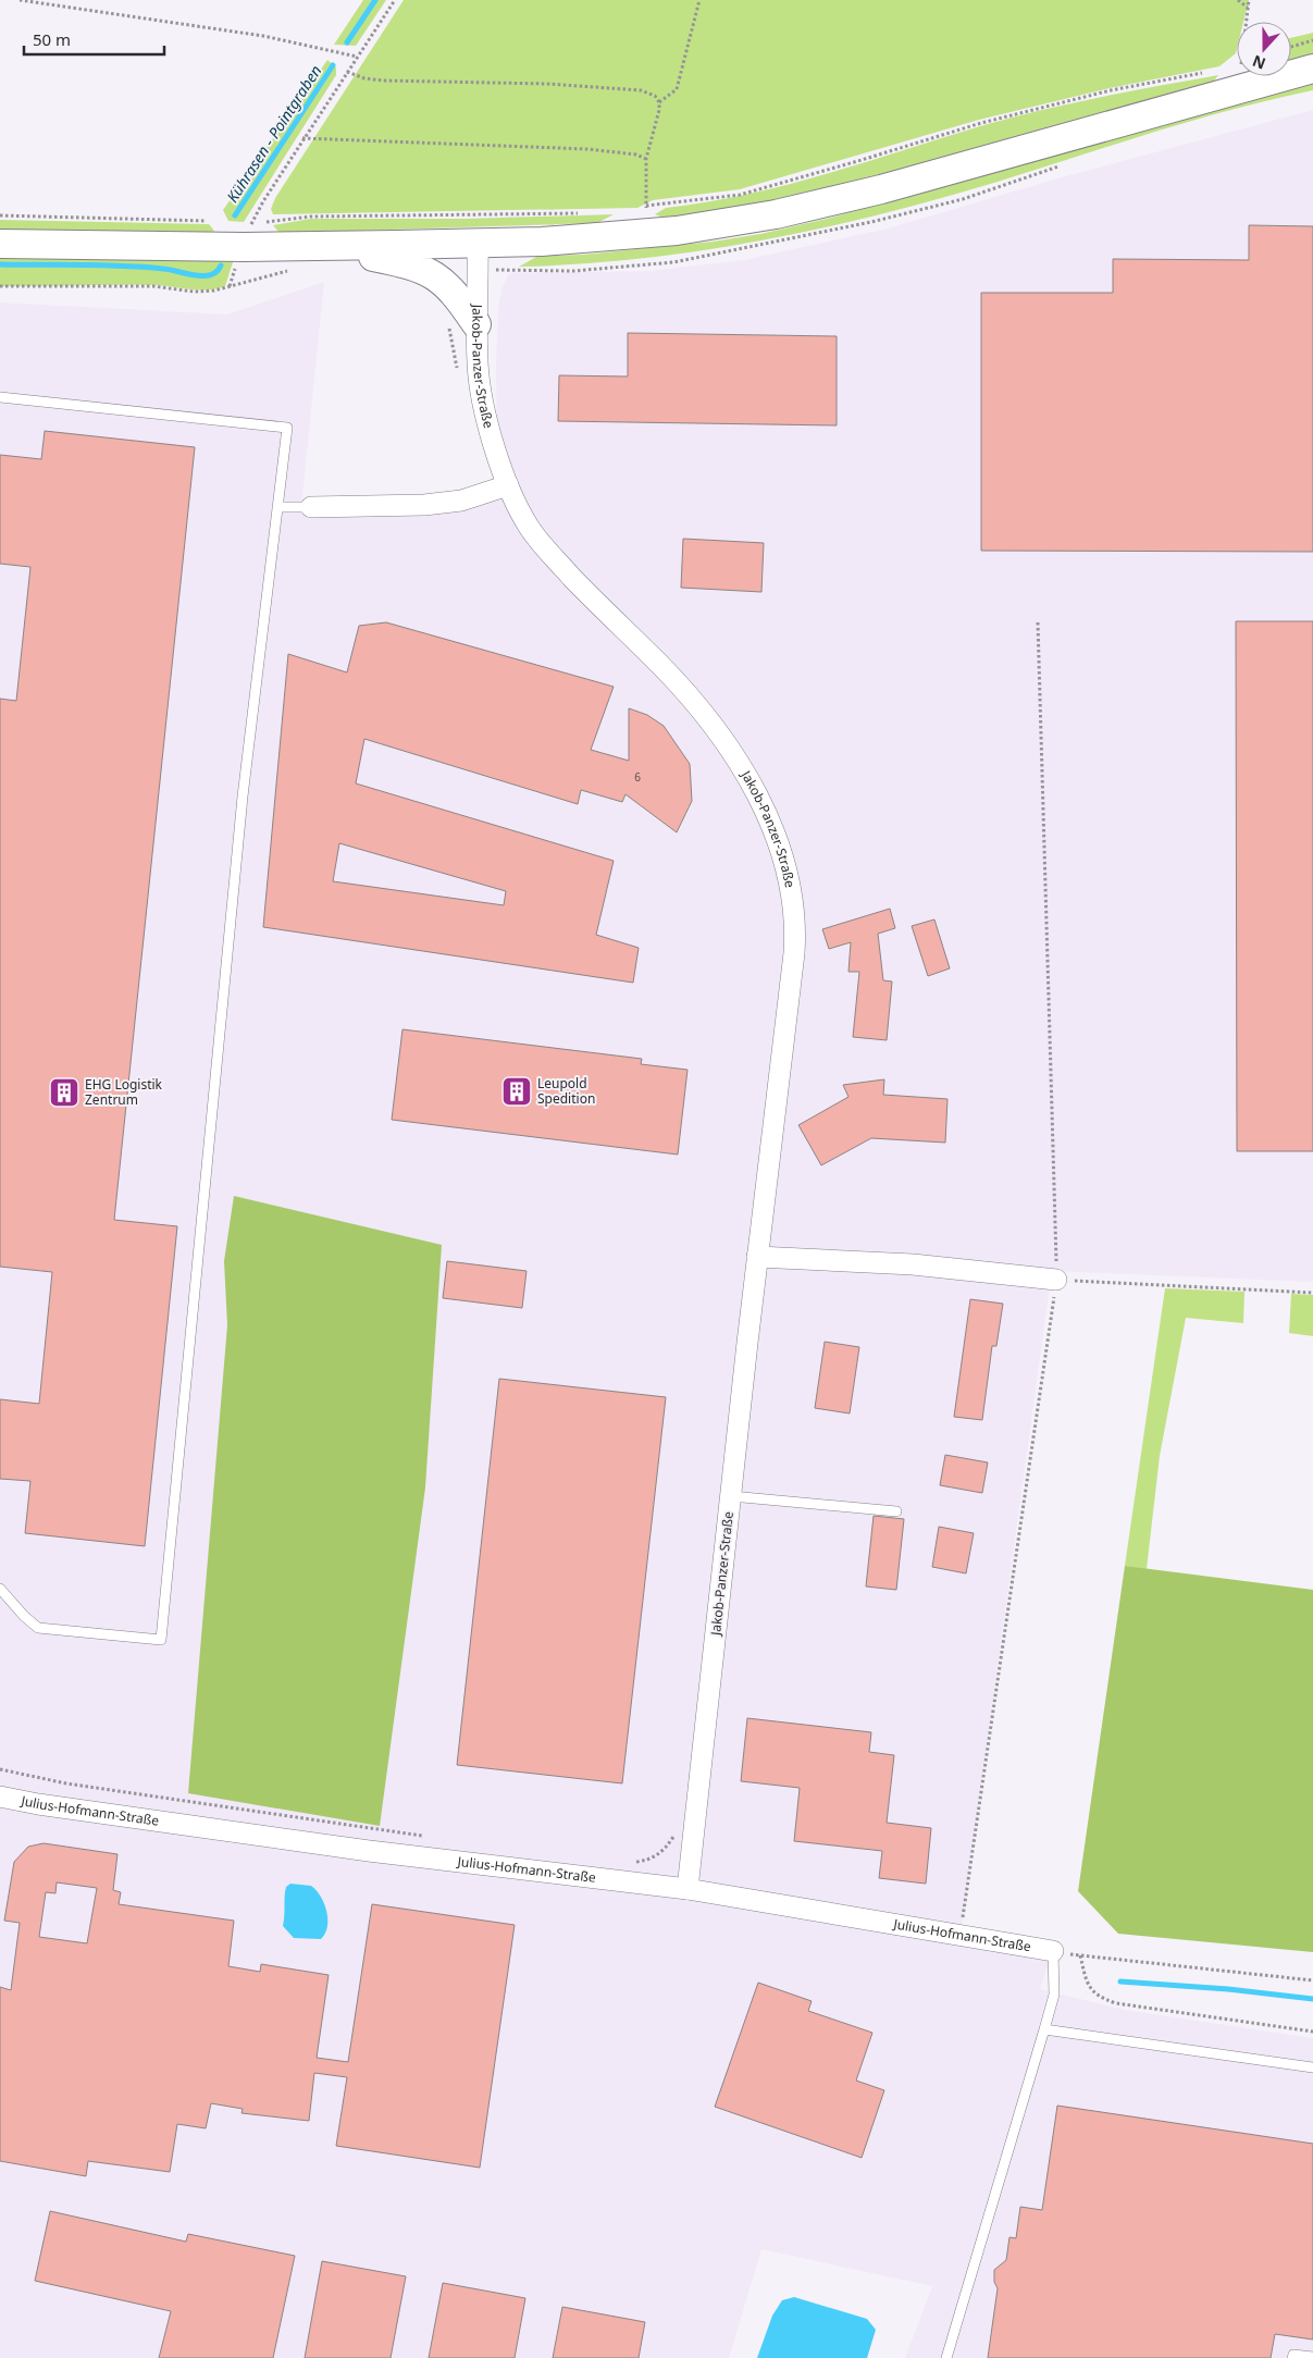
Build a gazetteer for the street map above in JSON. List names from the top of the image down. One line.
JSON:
{"streets":{"street":["Jakob-Panzer-Straße","Julius-Hofmann-Straße"]},"crossings":[["Jakob-Panzer-Straße","Julius-Hofmann-Straße"]],"water":["Kührasen - Pointgraben"],"places":{"building":["Leupold Spedition","EHG Logistik Zentrum"]},"house_numbers":["6"],"scale_bar":"50 m","north":"bottom"}
